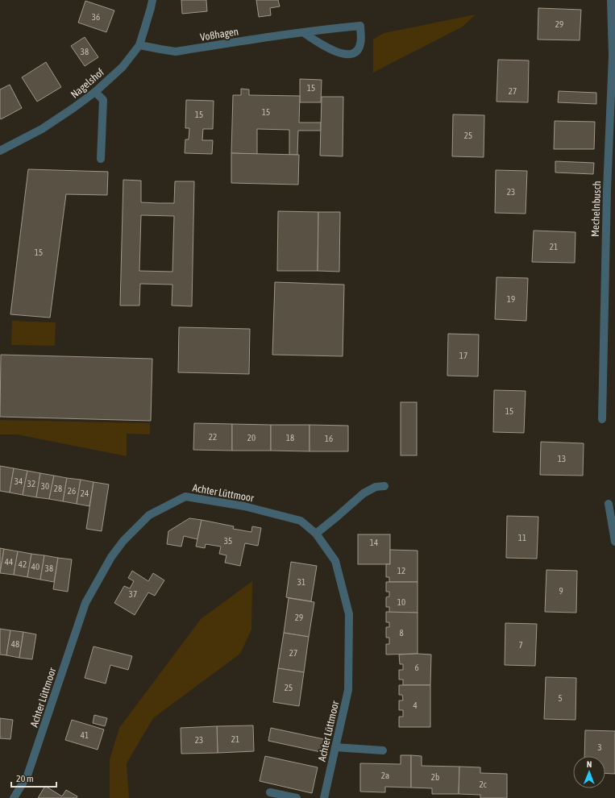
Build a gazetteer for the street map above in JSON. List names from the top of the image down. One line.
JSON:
{"streets":{"street":["Voßhagen","Nagelshof","Mechelnbusch","Achter Lüttmoor"]},"crossings":[["Voßhagen","Nagelshof"]],"house_numbers":["36","29","38","15","27","15","15","25","23","21","15","19","17","15","22","20","18","16","13","34","32","30","28","26","24","11","35","14","44","42","40","38","12","31","9","37","10","29","8","48","7","27","6","25","5","4","41","21","23","3","2a","2b","2c"],"scale_bar":"20 m","north":"top"}
